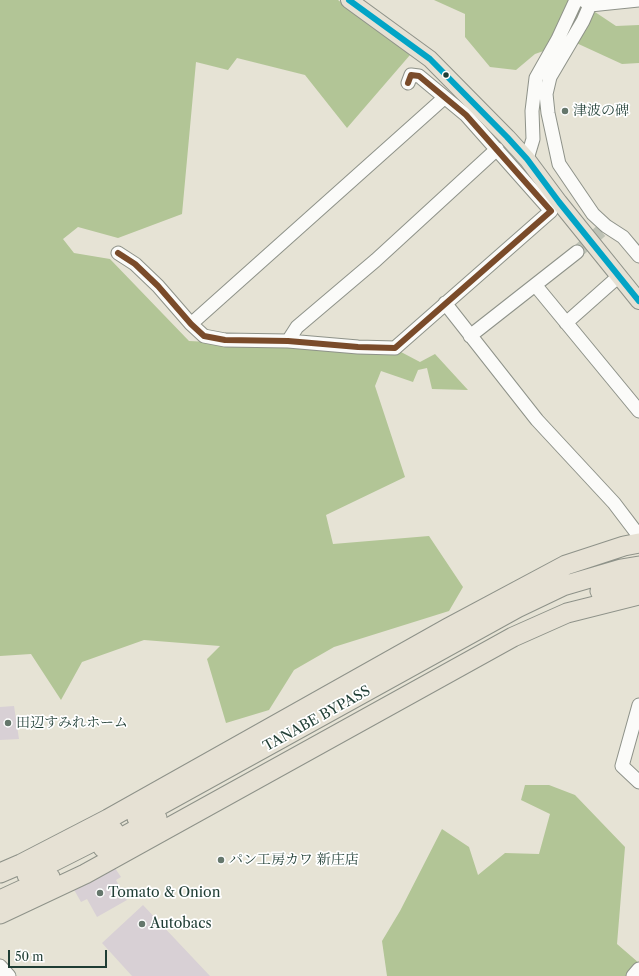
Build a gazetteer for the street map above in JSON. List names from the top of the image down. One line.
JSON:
{"streets":{"highway":["TANABE BYPASS"]},"places":["津波の碑","田辺すみれホーム","パン工房カワ 新庄店","Tomato & Onion","Autobacs"],"scale_bar":"50 m"}
